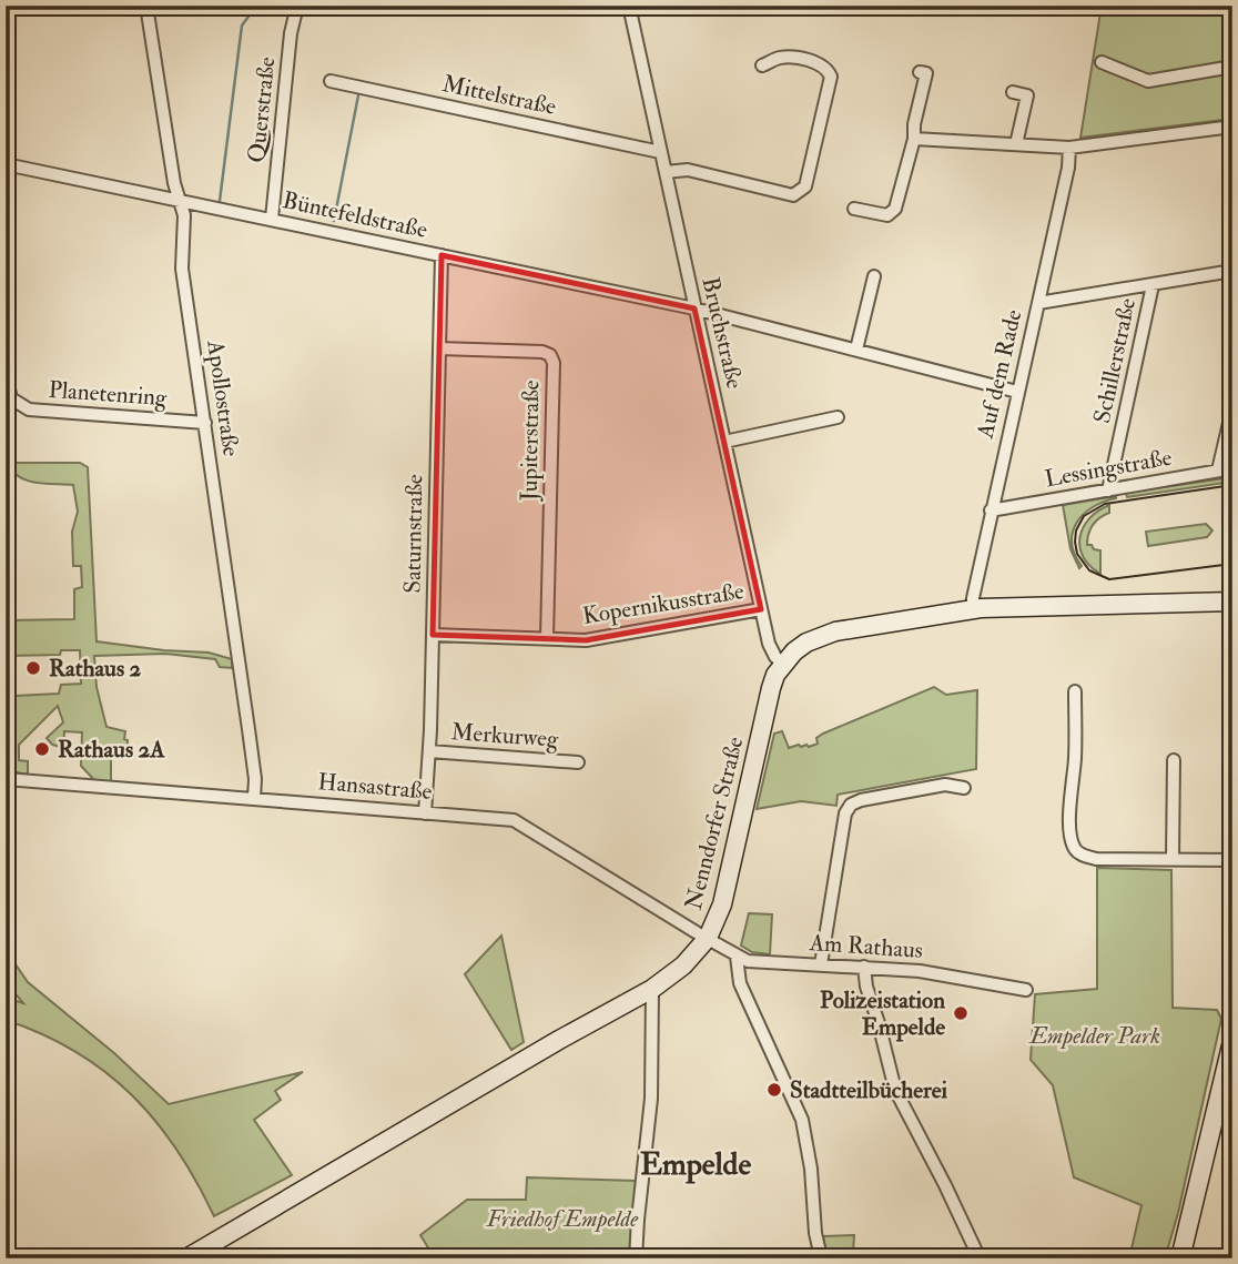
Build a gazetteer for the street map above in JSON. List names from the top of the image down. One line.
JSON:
{"streets":{"street":["Mittelstraße","Querstraße","Büntefeldstraße","Bruchstraße","Schillerstraße","Auf dem Rade","Planetenring","Apollostraße","Jupiterstraße","Lessingstraße","Saturnstraße","Kopernikusstraße","Merkurweg","Hansastraße","Nenndorfer Straße","Am Rathaus"]},"crossings":[["Mittelstraße","Bruchstraße"],["Querstraße","Büntefeldstraße"],["Büntefeldstraße","Bruchstraße"],["Büntefeldstraße","Auf dem Rade"],["Büntefeldstraße","Planetenring"],["Büntefeldstraße","Apollostraße"],["Büntefeldstraße","Saturnstraße"],["Bruchstraße","Kopernikusstraße"],["Bruchstraße","Nenndorfer Straße"],["Schillerstraße","Lessingstraße"],["Auf dem Rade","Lessingstraße"],["Auf dem Rade","Nenndorfer Straße"],["Planetenring","Apollostraße"],["Apollostraße","Hansastraße"],["Jupiterstraße","Saturnstraße"],["Jupiterstraße","Kopernikusstraße"],["Saturnstraße","Kopernikusstraße"],["Saturnstraße","Merkurweg"],["Saturnstraße","Hansastraße"],["Hansastraße","Nenndorfer Straße"],["Hansastraße","Am Rathaus"],["Nenndorfer Straße","Am Rathaus"]],"districts":["Empelde"],"parks":["Empelder Park","Friedhof Empelde"],"places":["Rathaus 2","Rathaus 2A","Polizeistation Empelde","Stadtteilbücherei"]}
